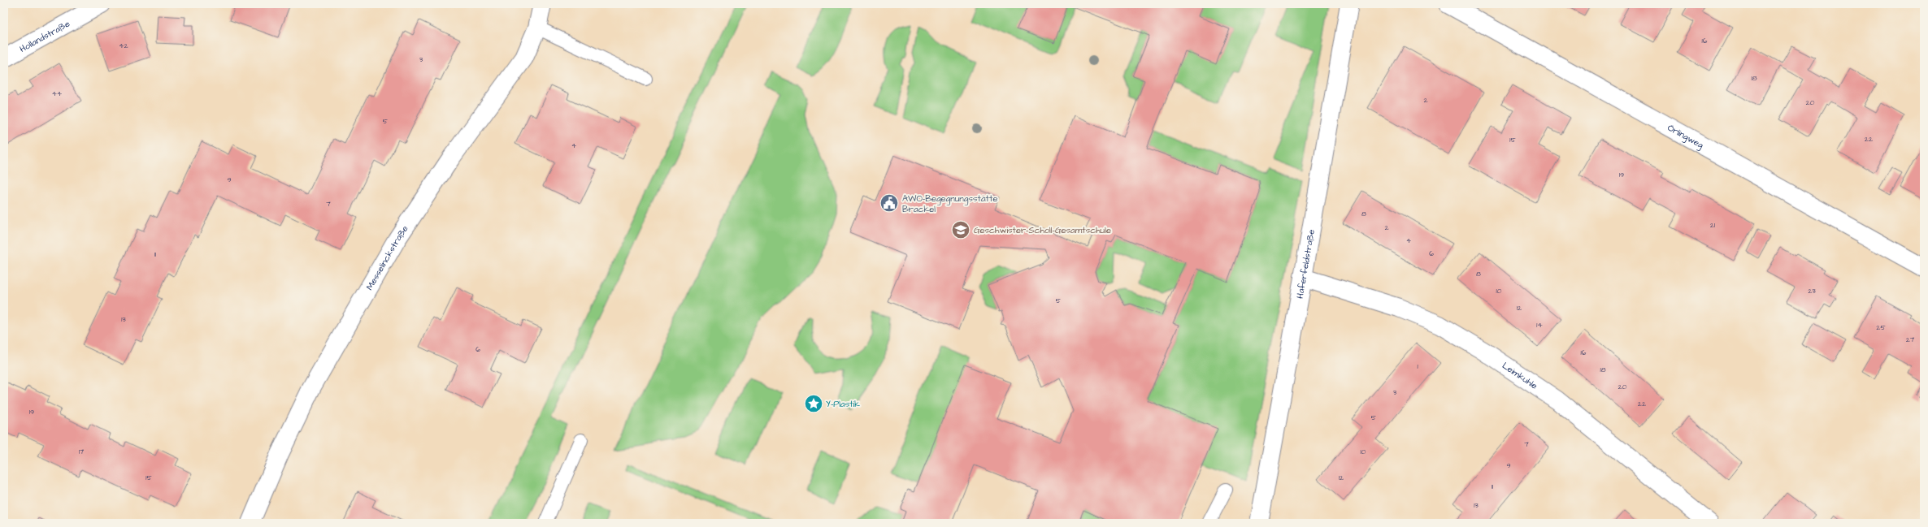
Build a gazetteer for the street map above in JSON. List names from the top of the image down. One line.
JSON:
{"streets":{"street":["Hollandstraße","Örlingweg","Messelinckstraße","Haferfeldstraße","Leimkuhle"]},"crossings":[["Haferfeldstraße","Leimkuhle"]],"places":{"public building":["AWO-Begegnungsstätte Brackel"],"school or university":["Geschwister-Scholl-Gesamtschule"],"place":["Y-Plastik"]},"house_numbers":["16","42","3","18","44","2","20","5","22","15","4","19","9","7","8","21","2","4","6","11","8","10","23","5","12","13","14","25","27","6","16","1","18","20","3","22","19","5","7","17","10","9","15","12","11","13"]}
